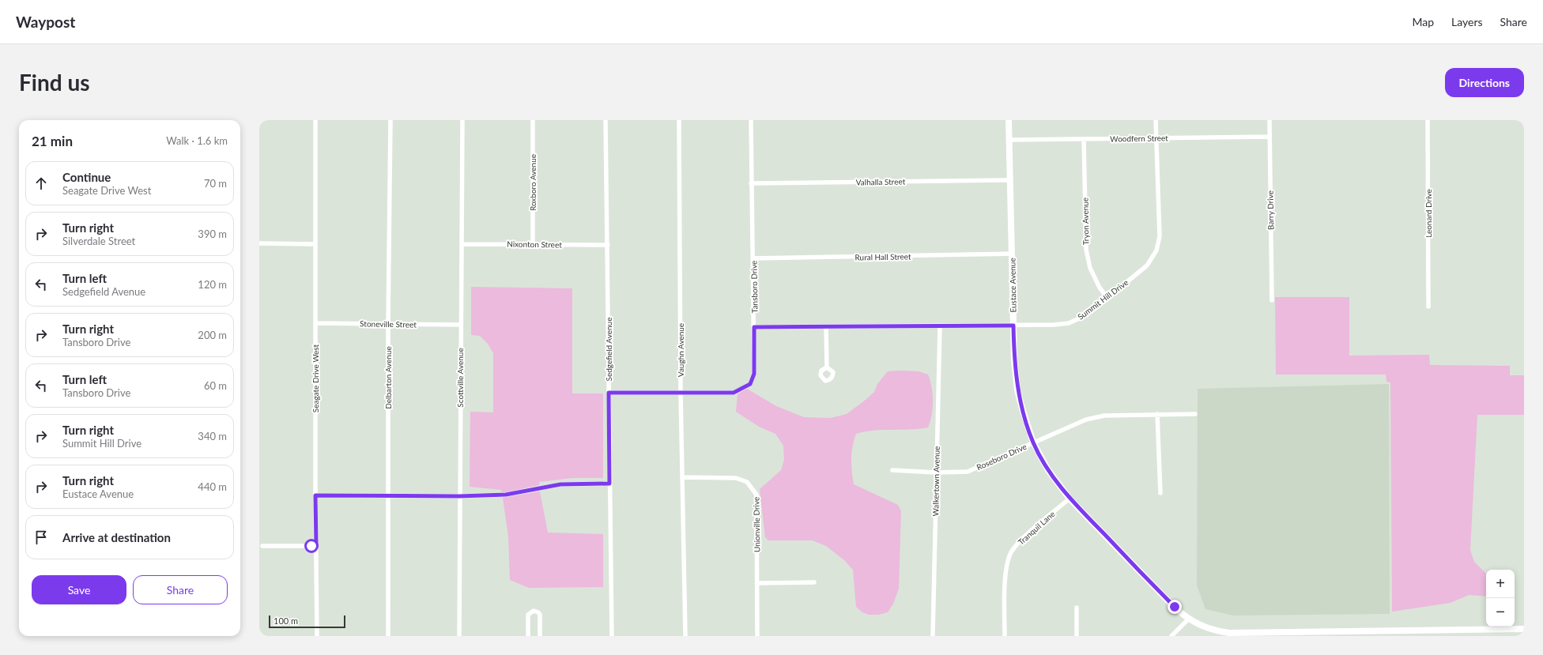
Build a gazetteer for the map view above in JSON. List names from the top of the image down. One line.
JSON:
{"streets":{"street":["Woodfern Street","Valhalla Street","Roxboro Avenue","Barry Drive","Leonard Drive","Tryon Avenue","Nixonton Street","Rural Hall Street","Eustace Avenue","Tansboro Drive","Summit Hill Drive","Stoneville Street","Sedgefield Avenue","Vaughn Avenue","Delbarton Avenue","Scottville Avenue","Seagate Drive West","Roseboro Drive","Walkertown Avenue","Unionville Drive","Tranquil Lane"]},"crossings":[["Woodfern Street","Barry Drive"],["Woodfern Street","Tryon Avenue"],["Woodfern Street","Eustace Avenue"],["Woodfern Street","Summit Hill Drive"],["Valhalla Street","Eustace Avenue"],["Valhalla Street","Tansboro Drive"],["Roxboro Avenue","Nixonton Street"],["Tryon Avenue","Summit Hill Drive"],["Nixonton Street","Sedgefield Avenue"],["Nixonton Street","Scottville Avenue"],["Rural Hall Street","Eustace Avenue"],["Rural Hall Street","Tansboro Drive"],["Eustace Avenue","Summit Hill Drive"],["Eustace Avenue","Roseboro Drive"],["Eustace Avenue","Tranquil Lane"],["Tansboro Drive","Summit Hill Drive"],["Tansboro Drive","Sedgefield Avenue"],["Tansboro Drive","Vaughn Avenue"],["Summit Hill Drive","Walkertown Avenue"],["Stoneville Street","Delbarton Avenue"],["Stoneville Street","Scottville Avenue"],["Stoneville Street","Seagate Drive West"],["Vaughn Avenue","Unionville Drive"],["Roseboro Drive","Walkertown Avenue"]],"scale_bar":"100 m","page":{"header":"Waypost","nav":["Map","Layers","Share"],"buttons":["Directions",["Save","Share"]],"title":"Find us","heading":["21 min","Walk · 1.6 km"],"list":[["Continue","Seagate Drive West","70 m"],["Turn right","Silverdale Street","390 m"],["Turn left","Sedgefield Avenue","120 m"],["Turn right","Tansboro Drive","200 m"],["Turn left","Tansboro Drive","60 m"],["Turn right","Summit Hill Drive","340 m"],["Turn right","Eustace Avenue","440 m"],"Arrive at destination"],"map_buttons":["+","−"],"scale":"100 m"}}
